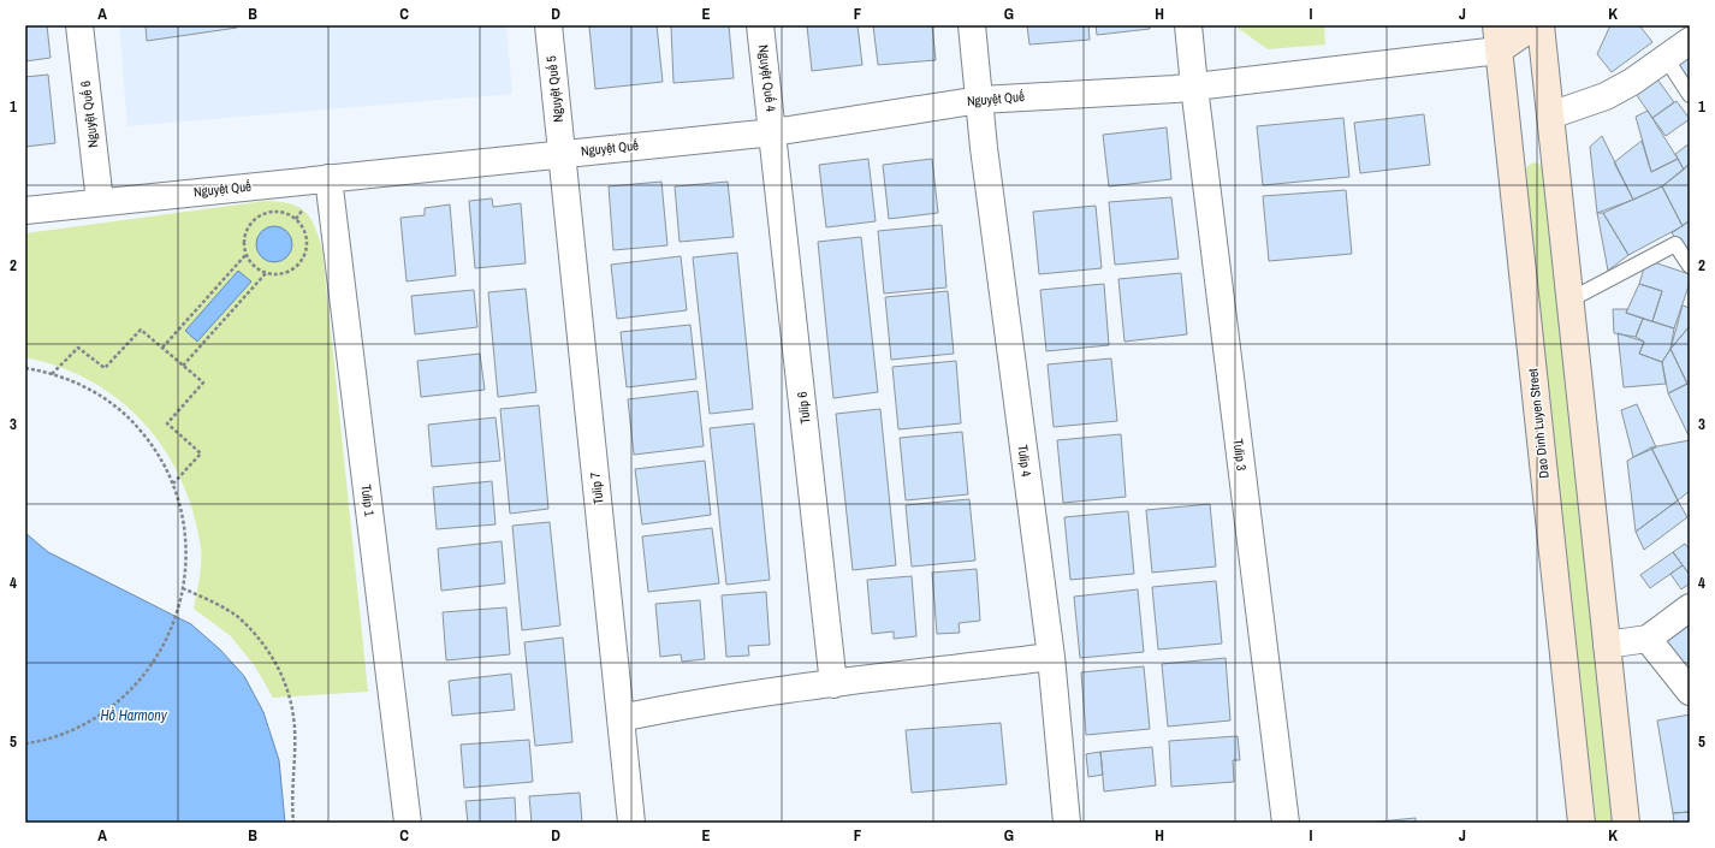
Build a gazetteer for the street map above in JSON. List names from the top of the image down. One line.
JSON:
{"streets":{"main road":["Dao Dinh Luyen Street"],"street":["Nguyệt Quế 4","Nguyệt Quế 5","Nguyệt Quế","Nguyệt Quế 6","Tulip 6","Tulip 3","Tulip 4","Tulip 7","Tulip 1"]},"crossings":[["Nguyệt Quế 4","Nguyệt Quế"],["Nguyệt Quế 4","Tulip 6"],["Nguyệt Quế 5","Nguyệt Quế"],["Nguyệt Quế 5","Tulip 7"],["Nguyệt Quế","Nguyệt Quế 6"],["Nguyệt Quế","Tulip 6"],["Nguyệt Quế","Dao Dinh Luyen Street"],["Nguyệt Quế","Tulip 3"],["Nguyệt Quế","Tulip 4"],["Nguyệt Quế","Tulip 7"],["Nguyệt Quế","Tulip 1"]],"water":["Hồ Harmony"],"grid":{"columns":["A","B","C","D","E","F","G","H","I","J","K"],"rows":["1","2","3","4","5"]}}
